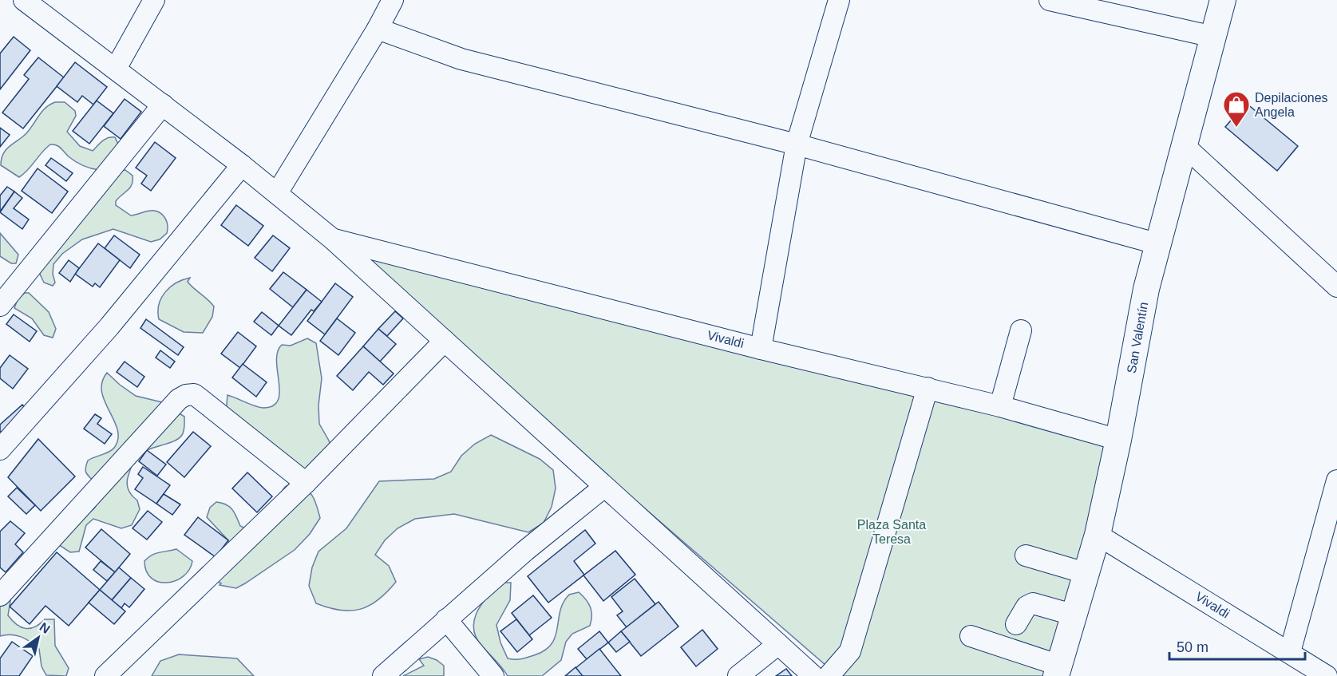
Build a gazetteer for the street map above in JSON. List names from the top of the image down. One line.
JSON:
{"streets":{"main road":["San Valentín"],"street":["Vivaldi"]},"crossings":[["San Valentín","Vivaldi"]],"parks":["Plaza Santa Teresa"],"places":{"shop":["Depilaciones Angela"]},"scale_bar":"50 m","north":"top right"}
